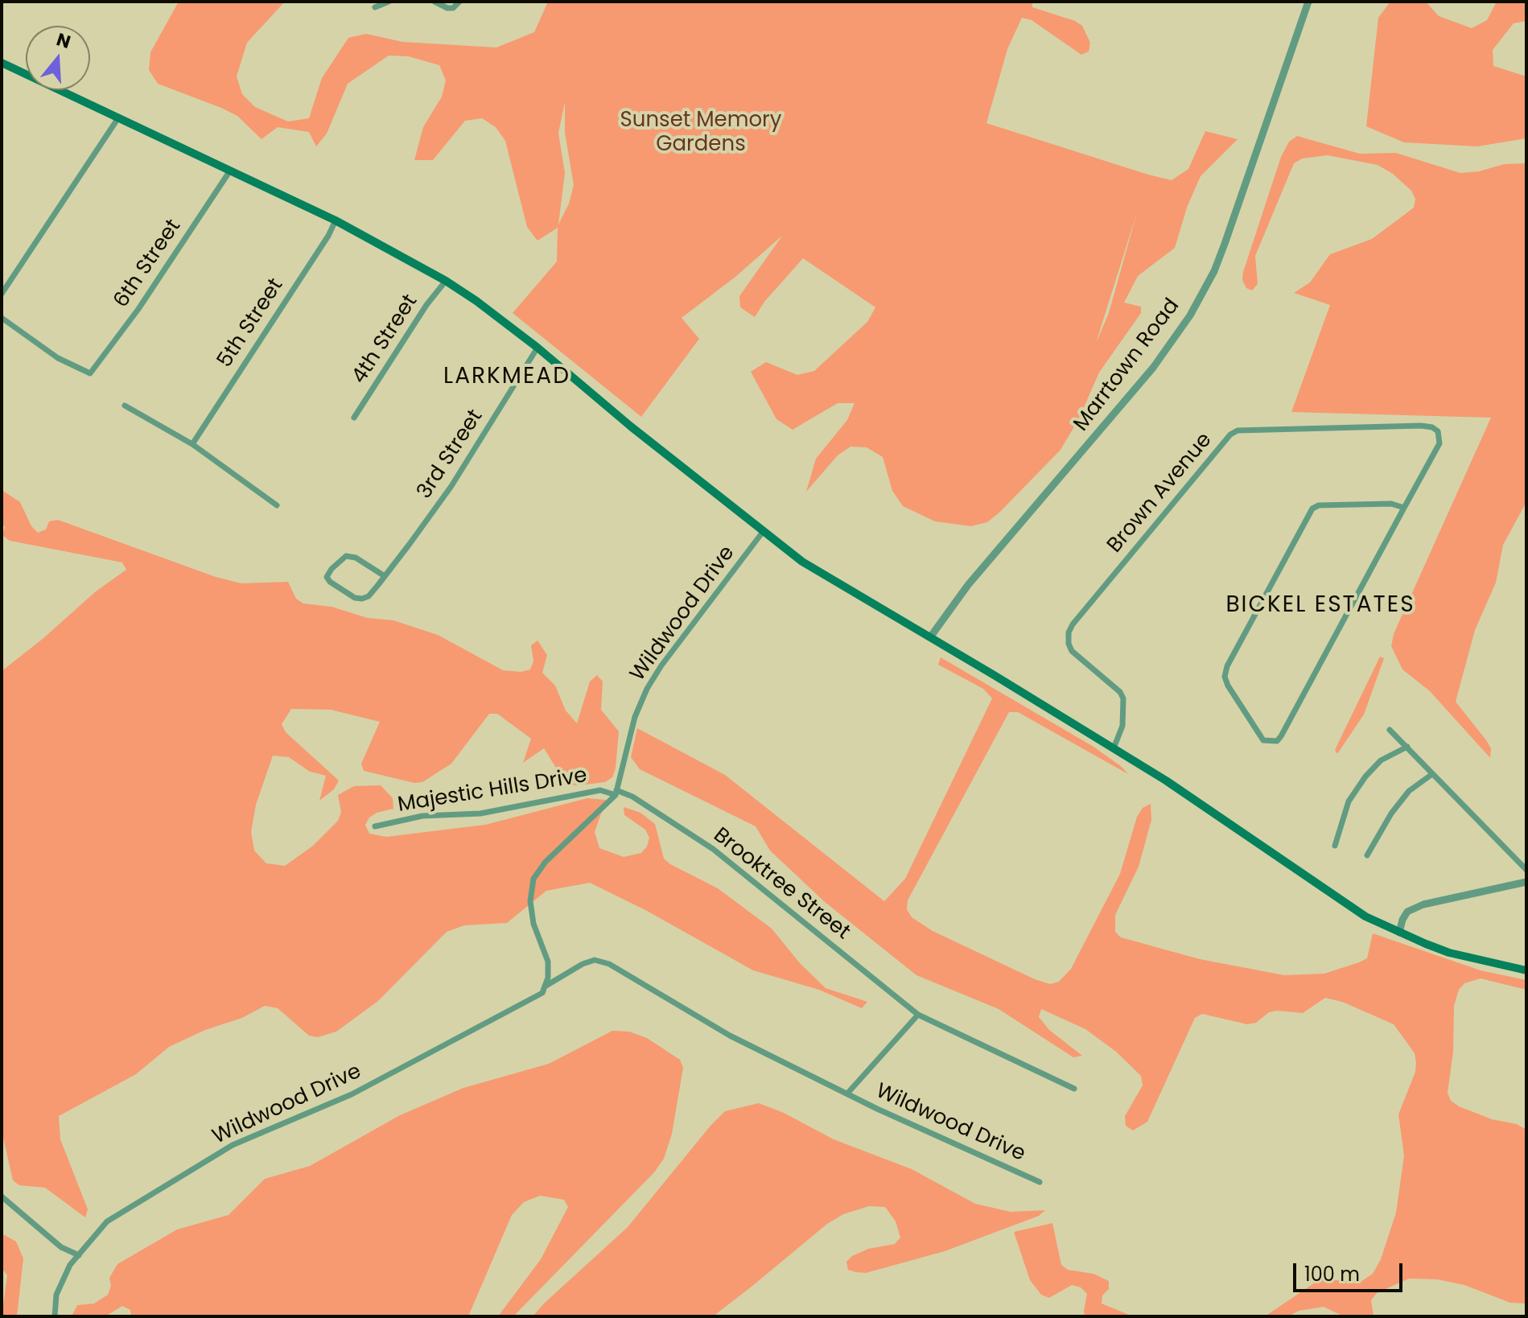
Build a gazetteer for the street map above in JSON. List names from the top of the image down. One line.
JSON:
{"streets":{"street":["6th Street","5th Street","4th Street","Marrtown Road","3rd Street","Brown Avenue","Wildwood Drive","Majestic Hills Drive","Brooktree Street"]},"crossings":[["Wildwood Drive","Majestic Hills Drive"],["Wildwood Drive","Brooktree Street"],["Majestic Hills Drive","Brooktree Street"]],"districts":["LARKMEAD","BICKEL ESTATES"],"parks":["Sunset Memory Gardens"],"scale_bar":"100 m","north":"top"}
